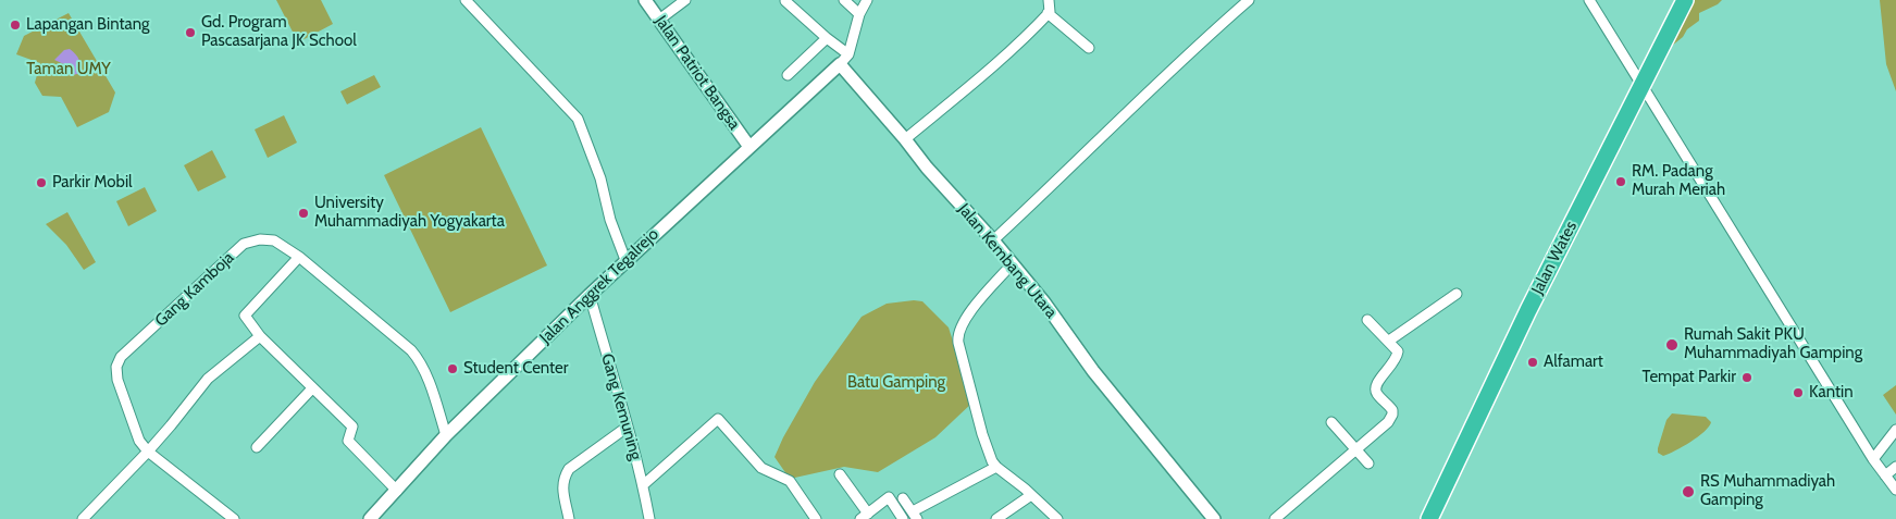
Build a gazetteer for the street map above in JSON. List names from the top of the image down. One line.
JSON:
{"streets":{"highway":["Jalan Wates"],"street":["Jalan Patriot Bangsa","Jalan Kembang Utara","Jalan Anggrek Tegalrejo","Gang Kamboja","Gang Kemuning"]},"crossings":[["Jalan Patriot Bangsa","Jalan Anggrek Tegalrejo"],["Jalan Kembang Utara","Jalan Anggrek Tegalrejo"],["Jalan Anggrek Tegalrejo","Gang Kamboja"],["Jalan Anggrek Tegalrejo","Gang Kemuning"]],"parks":["Taman UMY","Batu Gamping"],"places":["Lapangan Bintang","Gd. Program Pascasarjana JK School","RM. Padang Murah Meriah","Parkir Mobil","University Muhammadiyah Yogyakarta","Rumah Sakit PKU Muhammadiyah Gamping","Alfamart","Student Center","Tempat Parkir","Kantin","RS Muhammadiyah Gamping"]}
